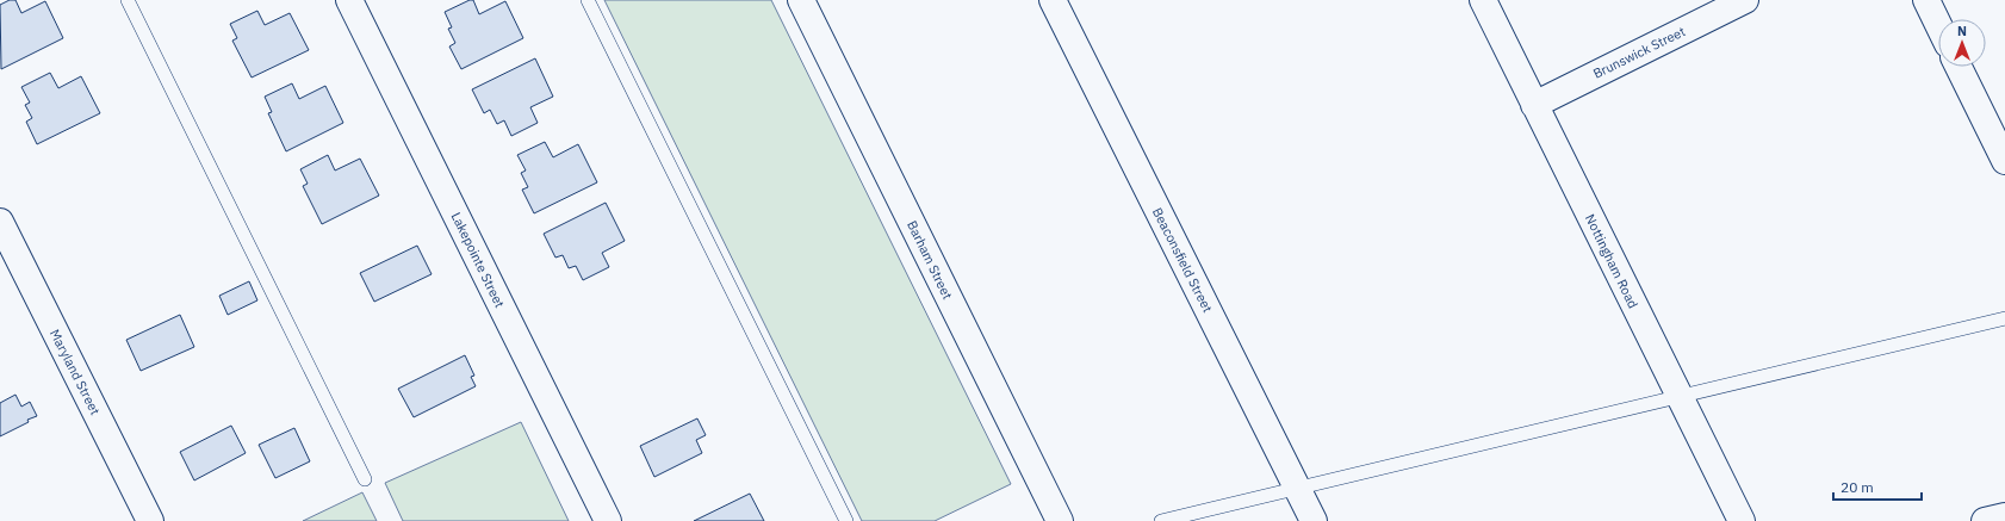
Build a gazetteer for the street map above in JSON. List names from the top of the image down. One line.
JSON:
{"streets":{"street":["Brunswick Street","Lakepointe Street","Barham Street","Beaconsfield Street","Nottingham Road","Maryland Street"]},"crossings":[["Brunswick Street","Nottingham Road"]],"scale_bar":"20 m","north":"top"}
